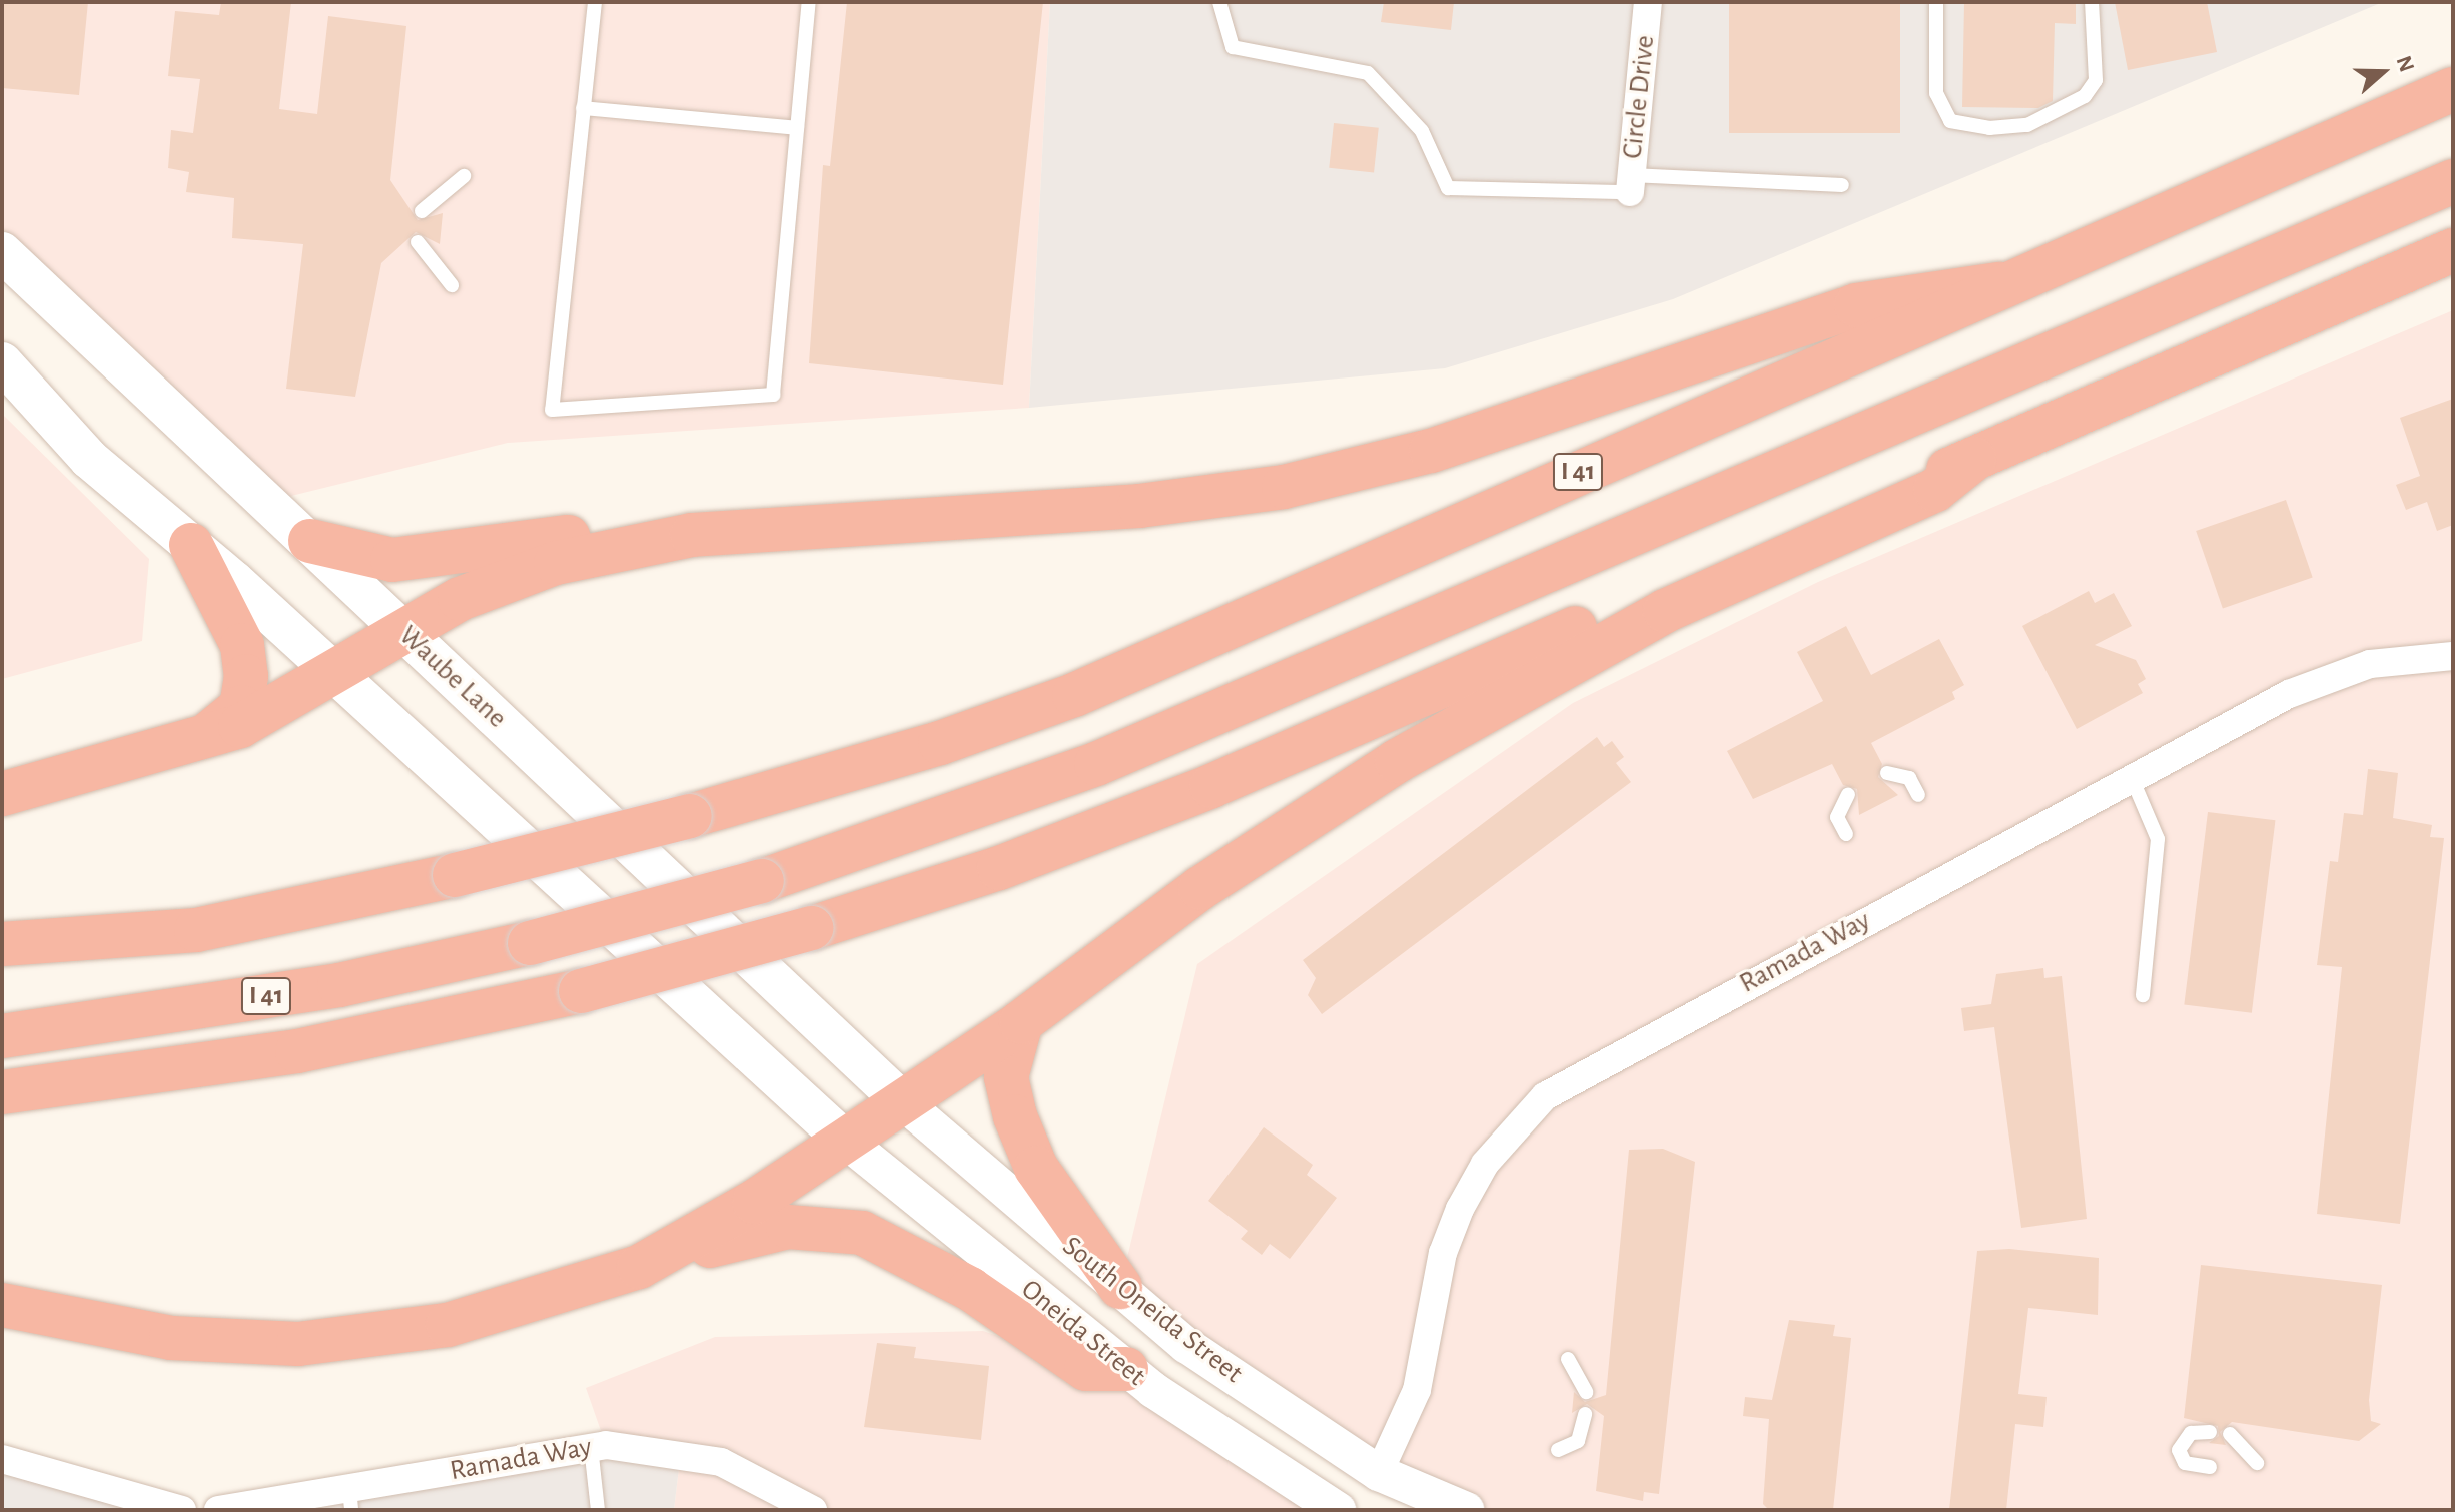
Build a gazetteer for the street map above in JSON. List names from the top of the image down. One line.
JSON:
{"streets":{"highway":["I 41"],"main road":["Waube Lane"],"street":["Circle Drive","Ramada Way","South Oneida Street","Oneida Street"]},"crossings":[["Waube Lane","South Oneida Street"],["Ramada Way","South Oneida Street"]],"north":"right"}
